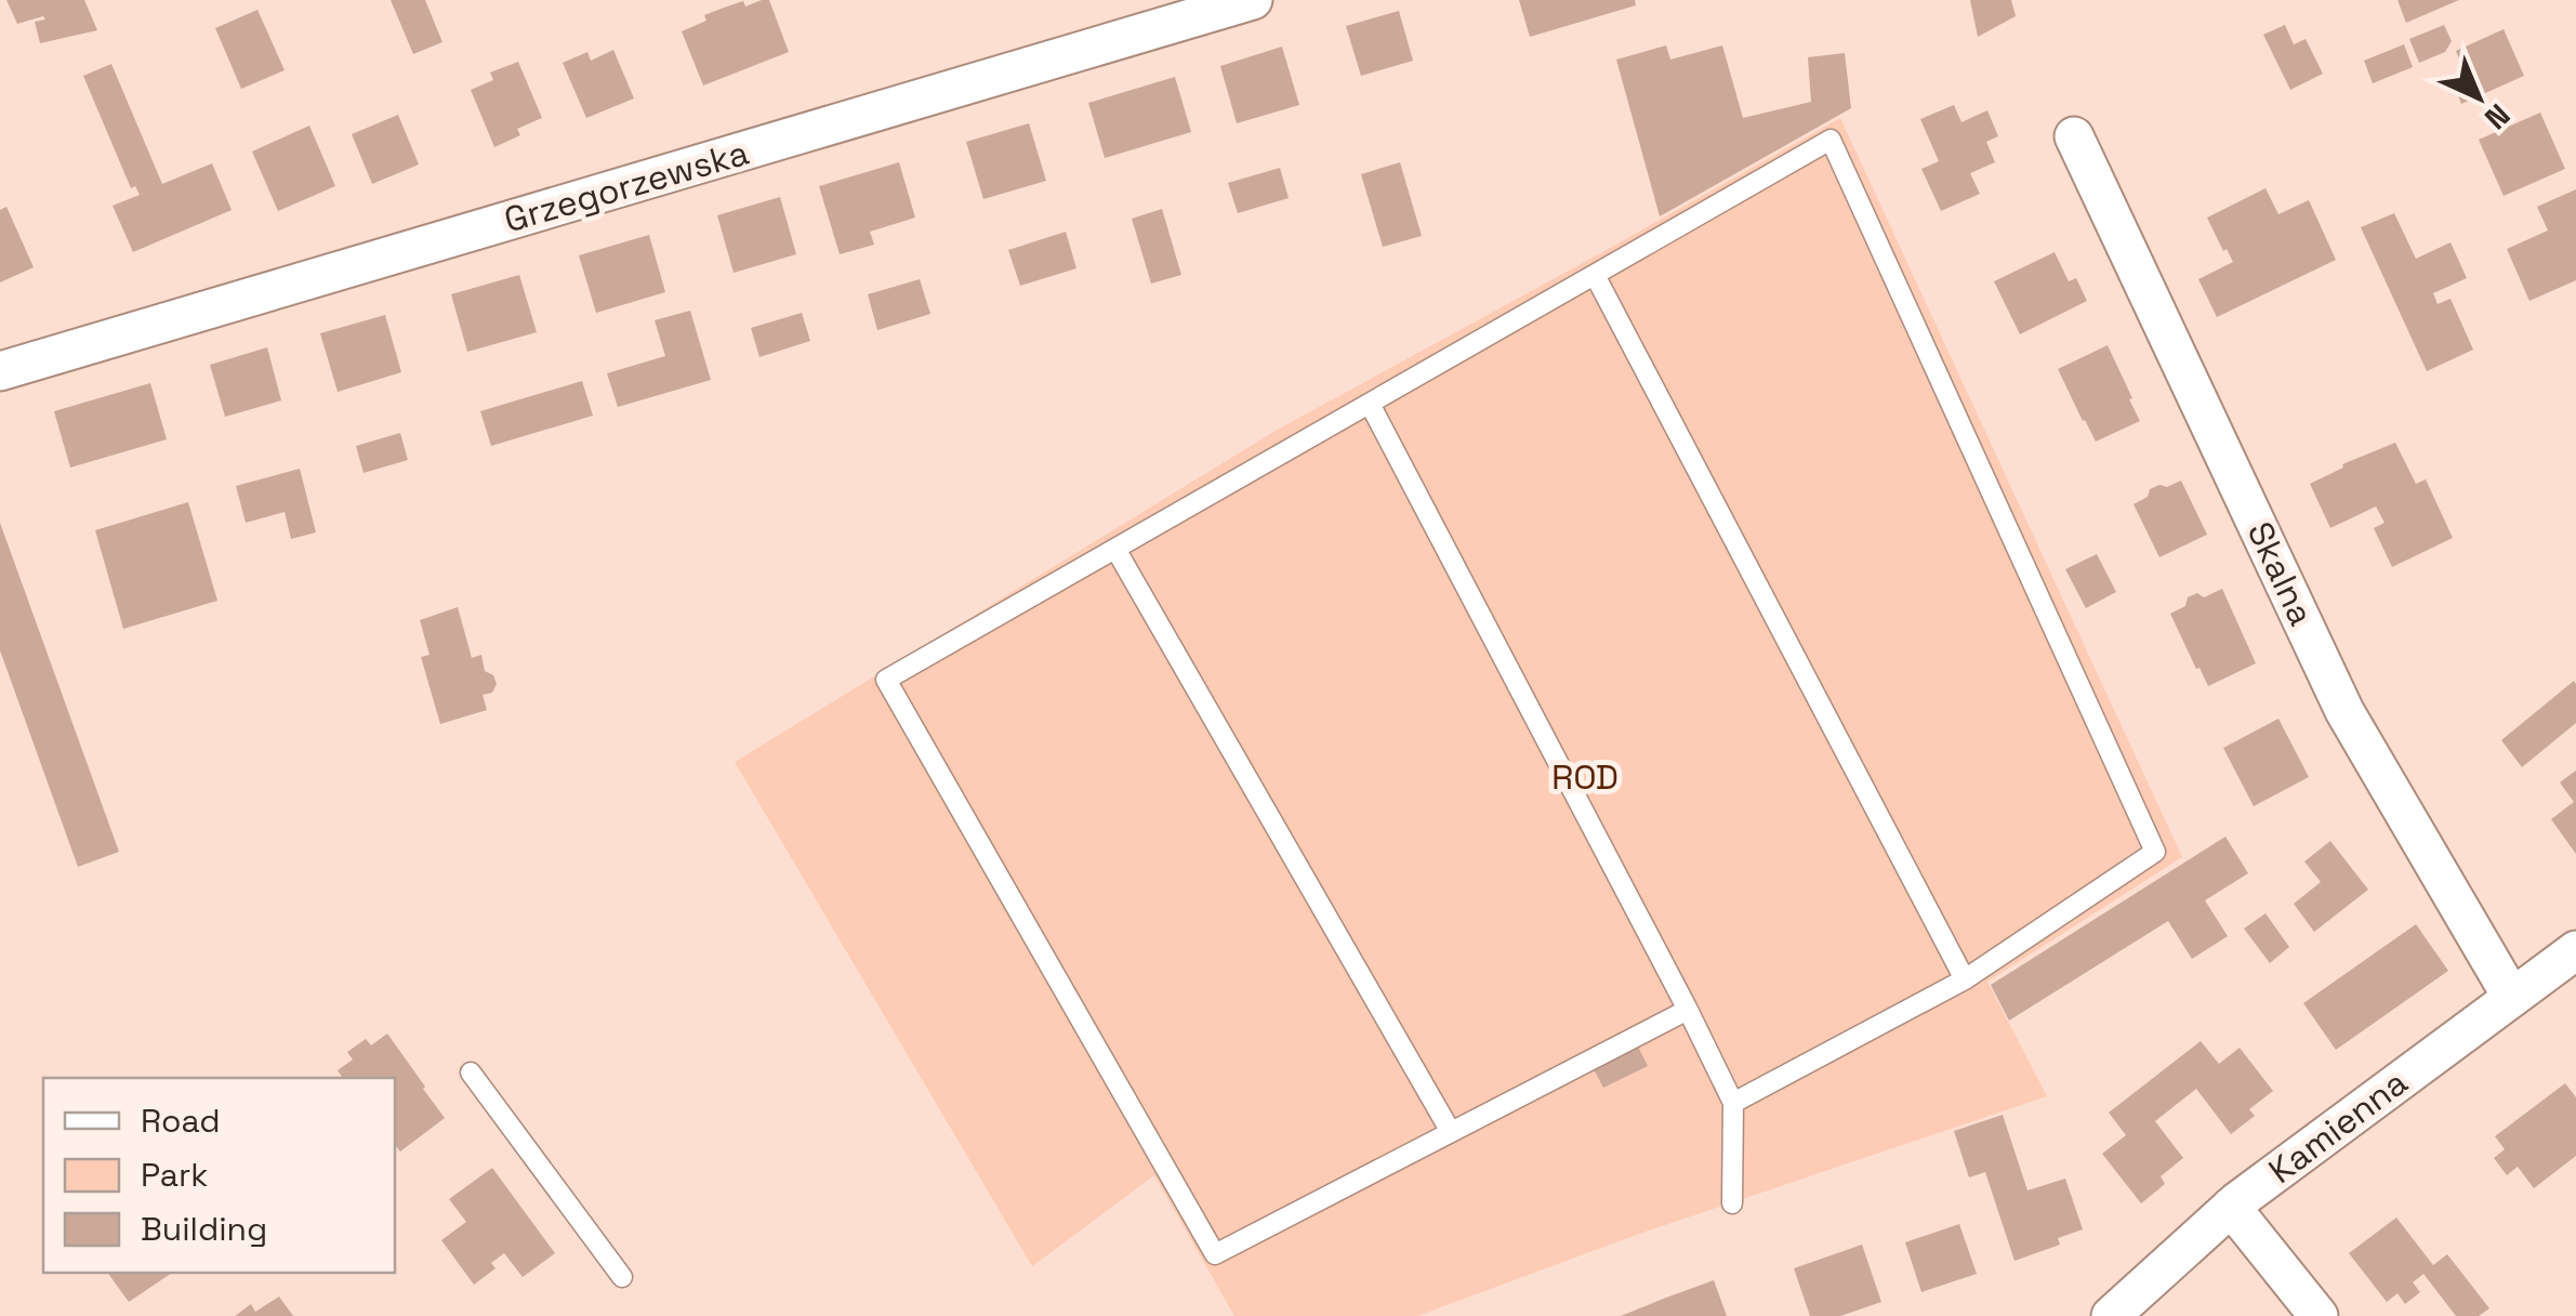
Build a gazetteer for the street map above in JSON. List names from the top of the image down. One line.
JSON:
{"streets":{"street":["Grzegorzewska","Skalna","Kamienna"]},"crossings":[["Skalna","Kamienna"]],"parks":["ROD"],"legend":["Road","Park","Building"],"north":"bottom right"}
